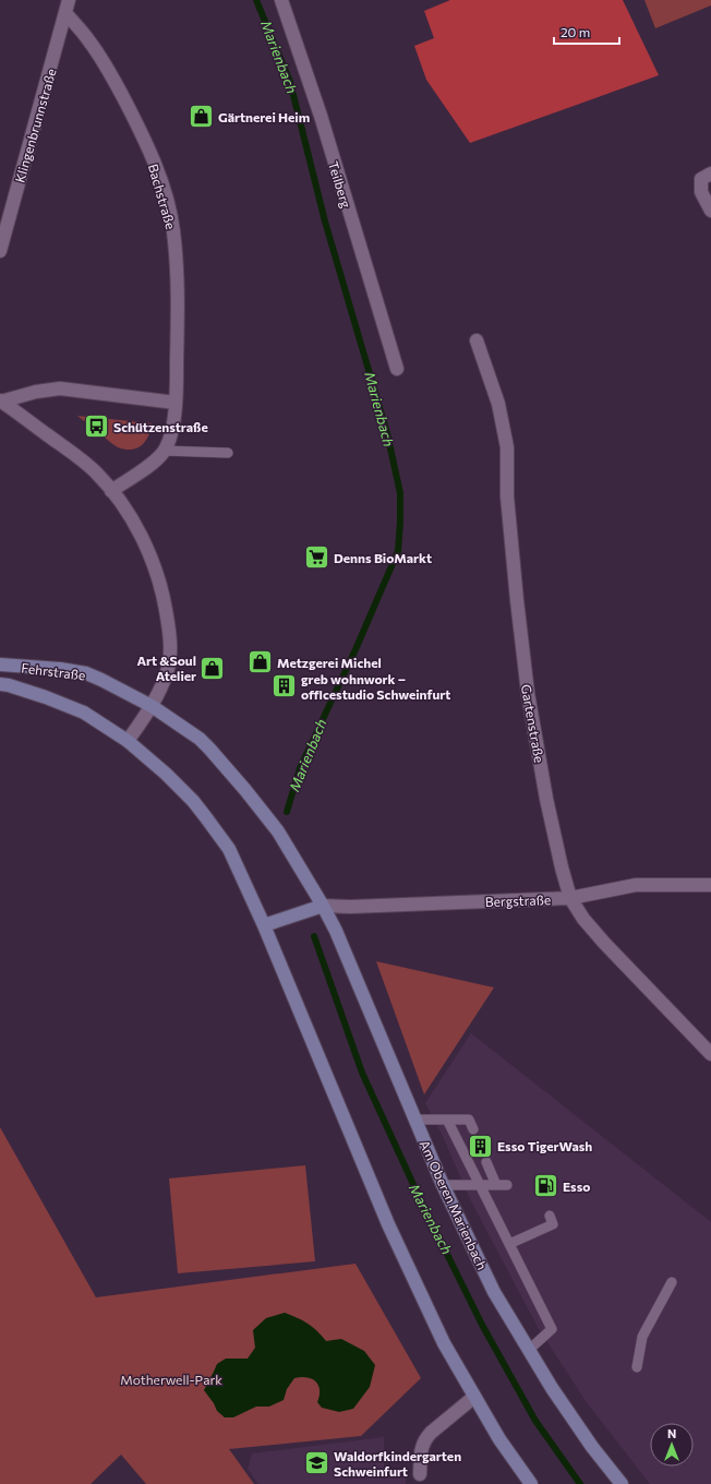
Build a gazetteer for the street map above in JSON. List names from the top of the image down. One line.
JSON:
{"streets":{"main road":["Fehrstraße","Am Oberen Marienbach"],"street":["Klingenbrunnstraße","Teilberg","Bachstraße","Gartenstraße","Bergstraße"]},"crossings":[["Klingenbrunnstraße","Bachstraße"],["Fehrstraße","Am Oberen Marienbach"],["Gartenstraße","Bergstraße"],["Bergstraße","Am Oberen Marienbach"]],"water":["Marienbach"],"parks":["Motherwell-Park"],"places":{"shop":["Gärtnerei Heim","Metzgerei Michel","Art &Soul Atelier"],"bus stop":["Schützenstraße"],"supermarket":["Denns BioMarkt"],"building":["greb wohnwork – officestudio Schweinfurt","Esso TigerWash"],"fuel station":["Esso"],"school or university":["Waldorfkindergarten Schweinfurt"]},"scale_bar":"20 m","north":"top"}
